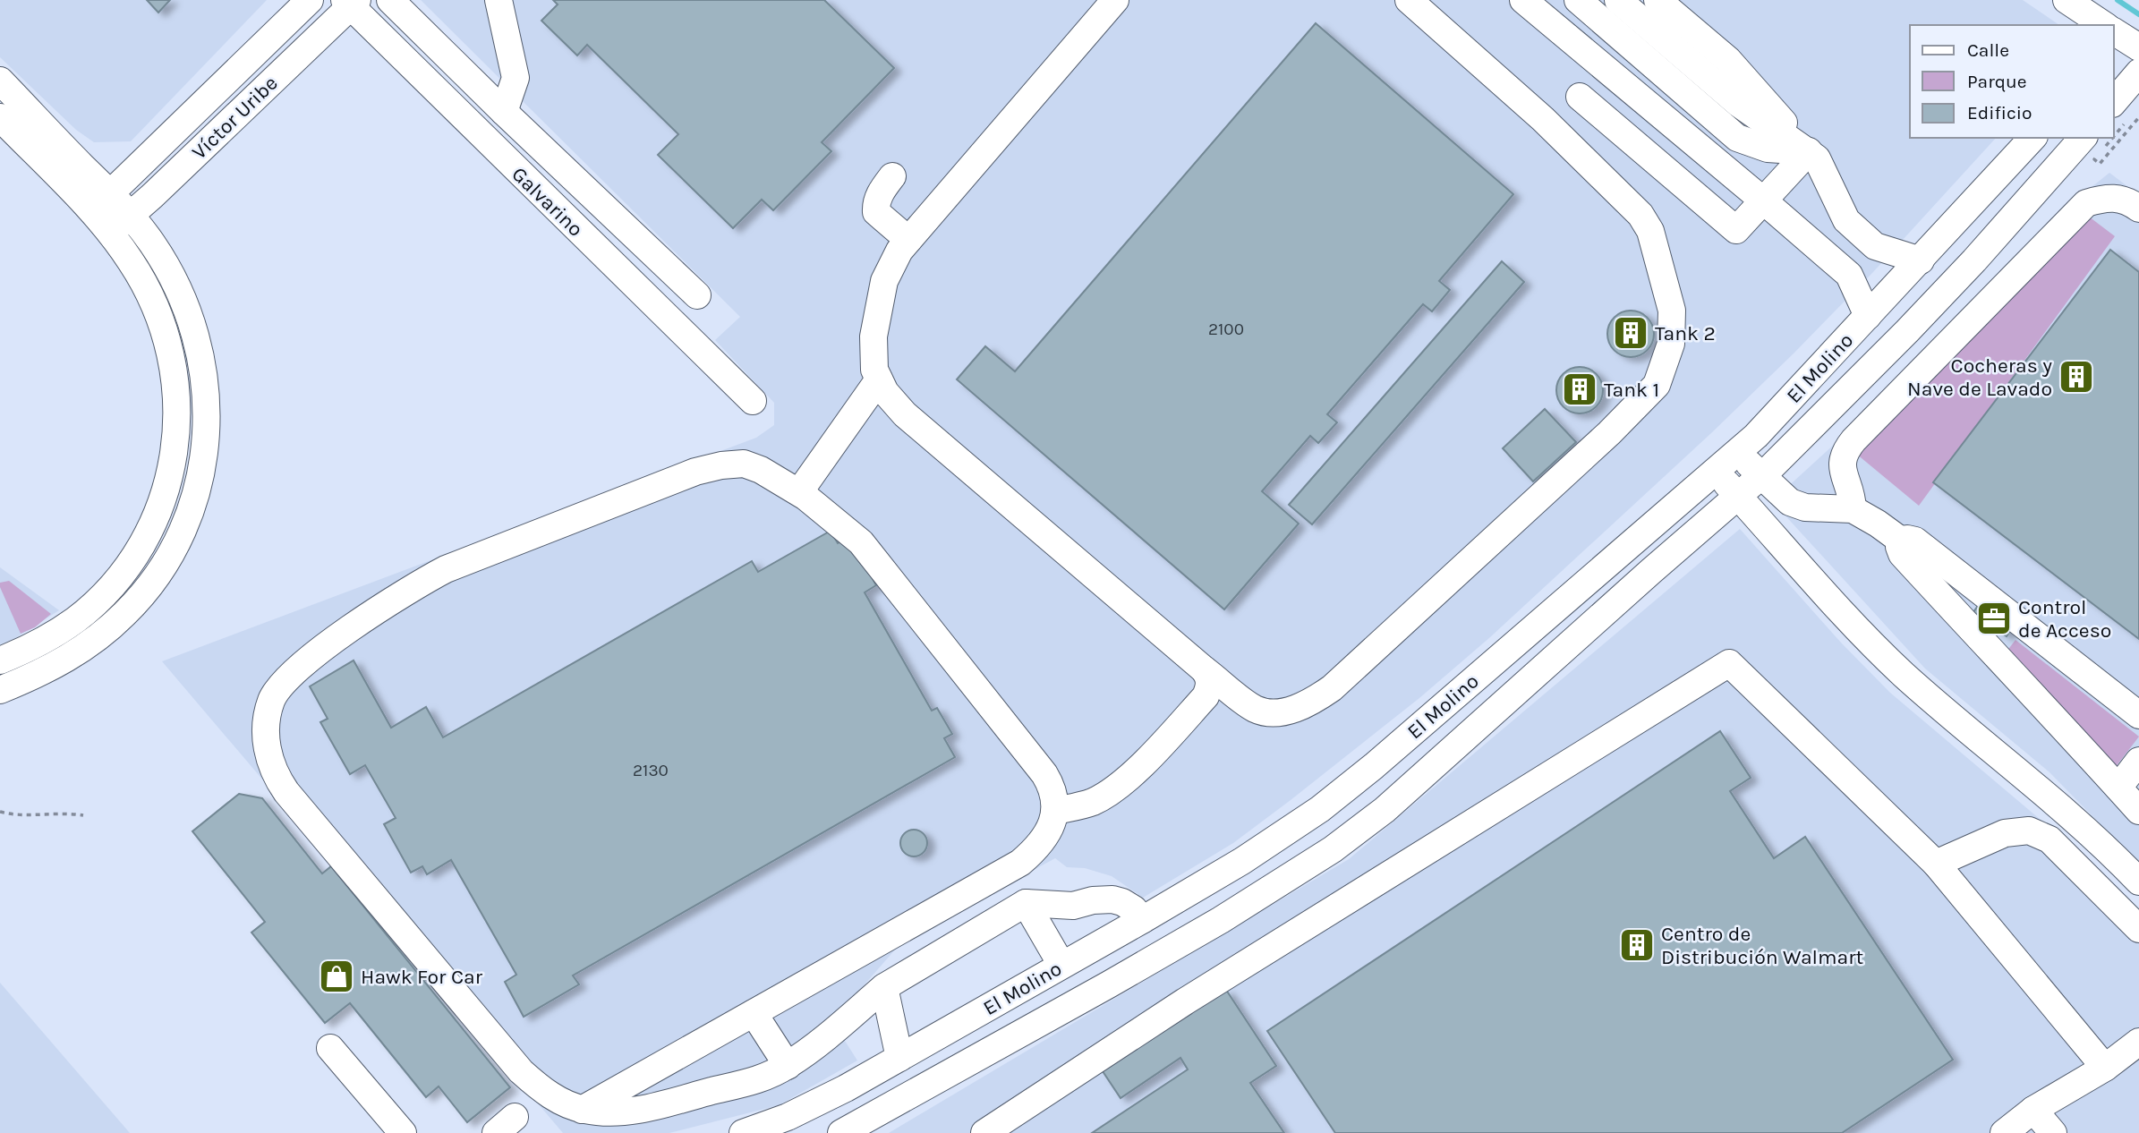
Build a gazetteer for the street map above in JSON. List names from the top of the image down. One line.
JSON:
{"streets":{"street":["Víctor Uribe","Galvarino","El Molino"]},"crossings":[["Víctor Uribe","Galvarino"]],"places":{"building":["Tank 2","Cocheras y Nave de Lavado","Tank 1","Centro de Distribución Walmart"],"office":["Control de Acceso"],"shop":["Hawk For Car"]},"house_numbers":["2100","2130"],"legend":["Calle","Parque","Edificio"]}
